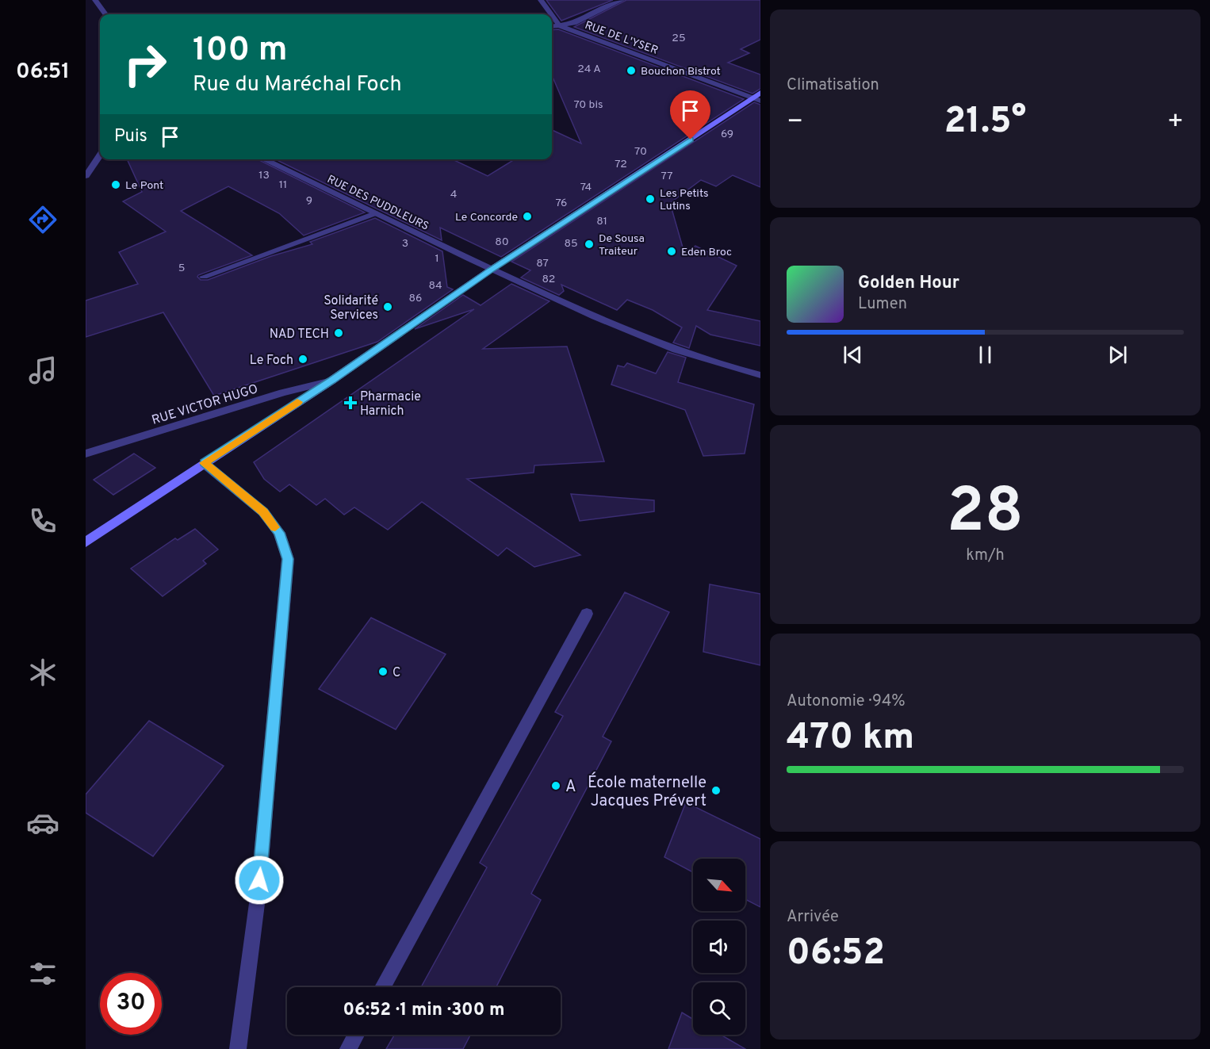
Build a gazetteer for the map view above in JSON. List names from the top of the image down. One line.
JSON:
{"streets":{"street":["RUE DE L'YSER","RUE DES PUDDLEURS","RUE VICTOR HUGO"]},"places":{"other":["Bouchon Bistrot","Le Pont","Les Petits Lutins","Le Concorde","De Sousa Traiteur","Eden Broc","Solidarité Services","NAD TECH","Le Foch","C","A","École maternelle Jacques Prévert"],"health":["Pharmacie Harnich"]},"house_numbers":["25","24 A","70 bis","69","70","72","13","77","11","74","4","9","76","81","80","3","85","1","87","5","82","84","86"],"north":"bottom right","page":{"tabs":"06:51","tile":["Climatisation",["28","km/h"],["Autonomie · 94%","470 km"],["Arrivée","06:52"]],"turn":["100 m","Rue du Maréchal Foch"],"heat":["−","21.5°","+"],"then":"Puis","song":["Golden Hour","Lumen"],"limit":"30","trip":"06:52 · 1 min · 300 m"}}
